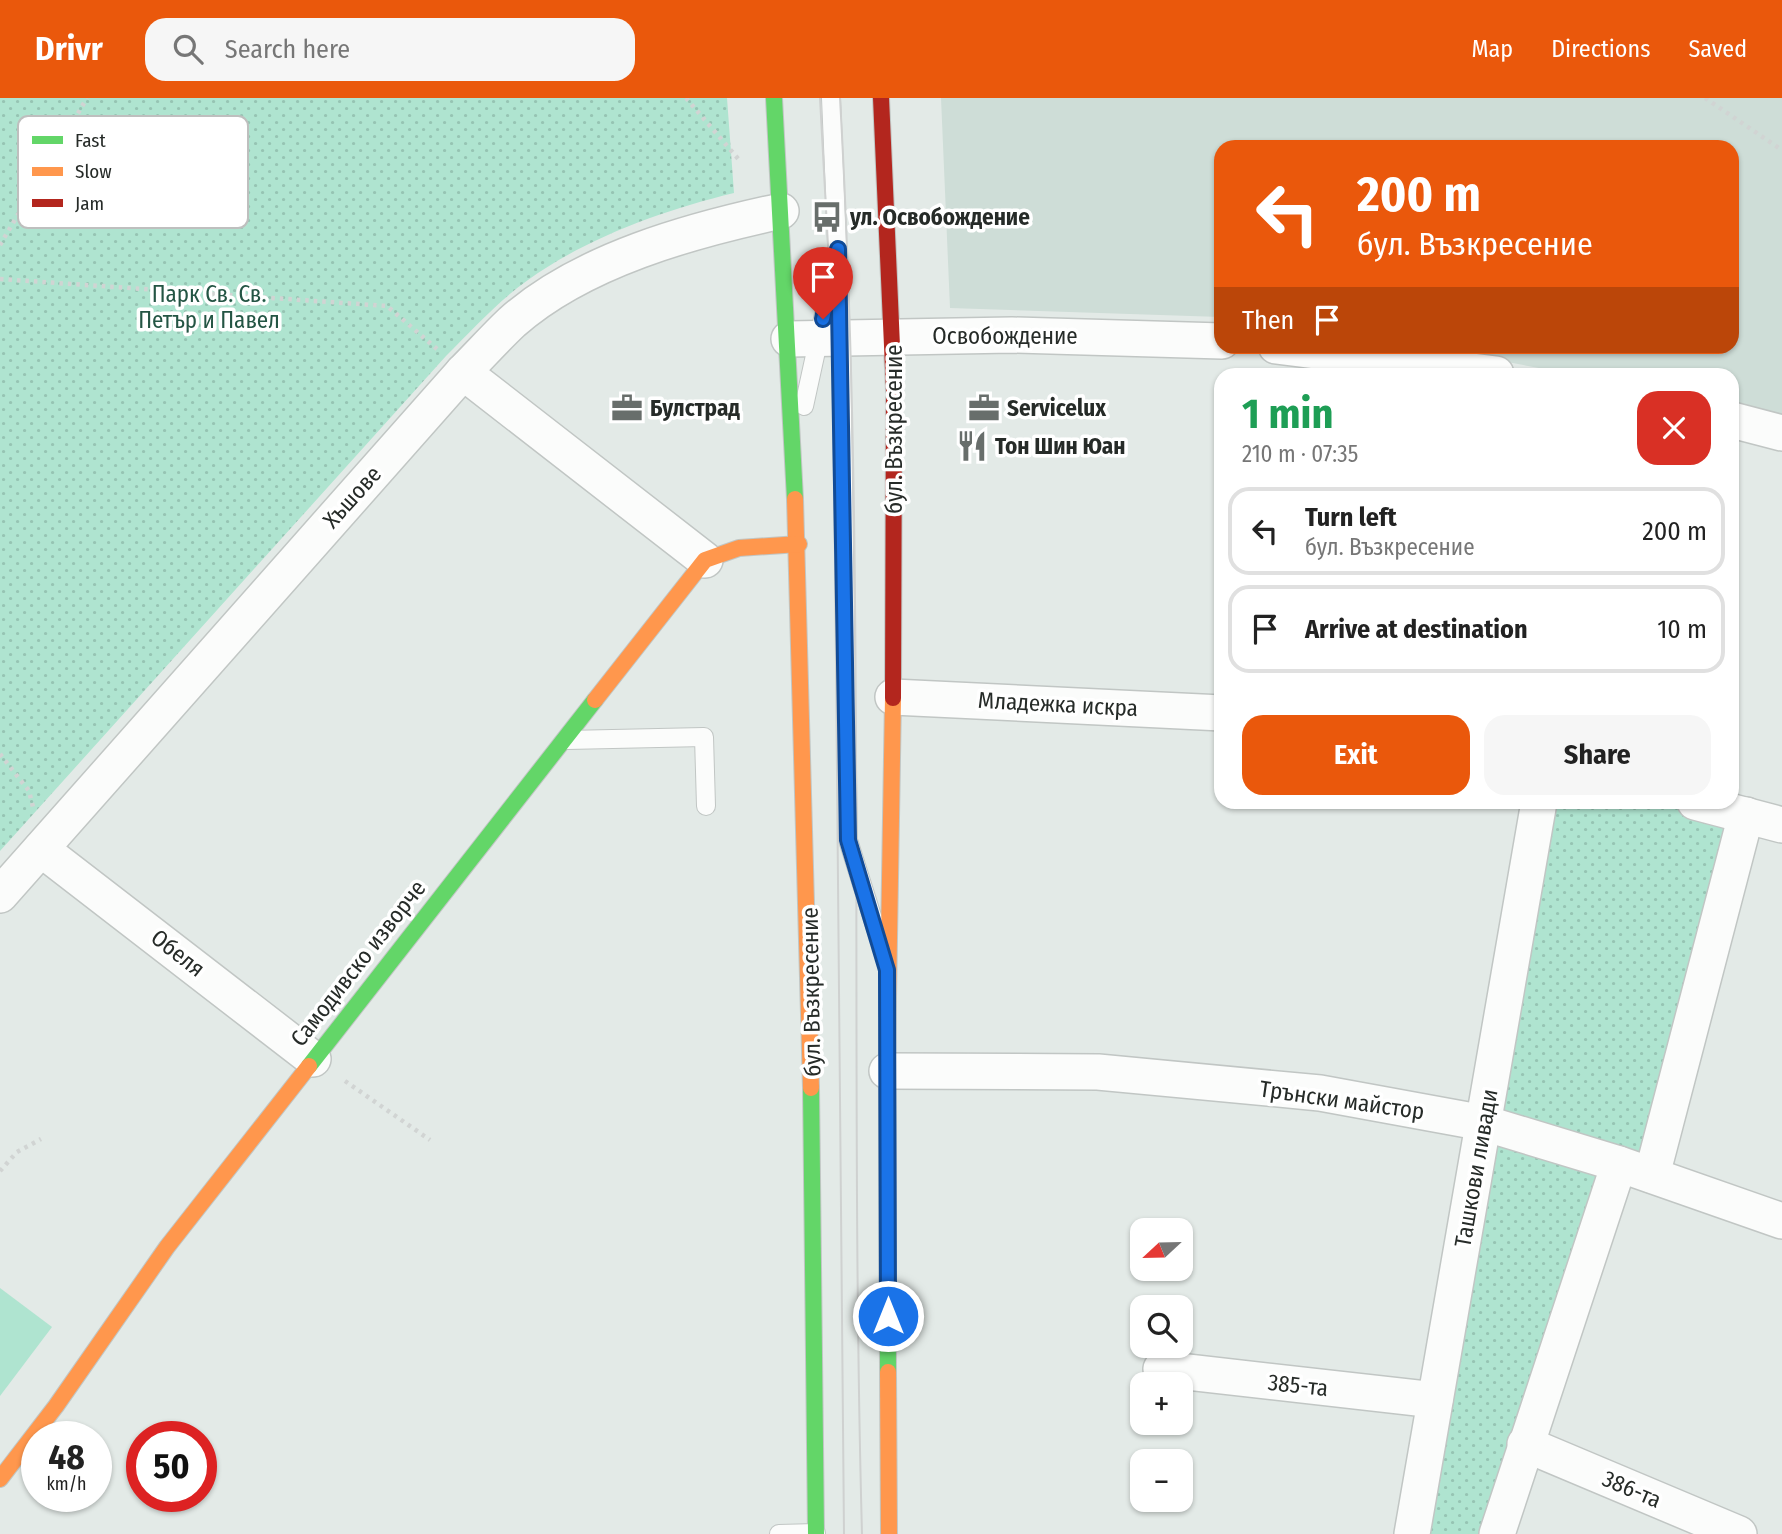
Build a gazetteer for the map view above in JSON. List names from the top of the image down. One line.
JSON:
{"streets":{"main road":["бул. Възкресение","Самодивско изворче"],"street":["Освобождение","Хъшове","Младежка искра","Обеля","Трънски майстор","Ташкови ливади","385-та","386-та"]},"crossings":[["Освобождение","бул. Възкресение"],["бул. Възкресение","Хъшове"],["бул. Възкресение","Младежка искра"],["бул. Възкресение","Трънски майстор"],["Хъшове","Обеля"],["Обеля","Самодивско изворче"],["Трънски майстор","Ташкови ливади"],["Ташкови ливади","385-та"]],"parks":["Парк Св. Св. Петър и Павел"],"places":{"bus stop":["ул. Освобождение"],"office":["Булстрад","Servicelux"],"restaurant":["Тон Шин Юан"]},"legend":["Fast","Slow","Jam"],"north":"left","page":{"header":"Drivr","search":"Search here","nav":["Map","Directions","Saved"],"turn":["200 m","бул. Възкресение"],"then":"Then","heading":["1 min","210 m · 07:35"],"list":[{"name":"Turn left","note":"бул. Възкресение","value":"200 m"},{"name":"Arrive at destination","value":"10 m"}],"buttons":["Exit","Share"],"map_buttons":["+","−"],"speed":"48 km/h","limit":"50"}}
